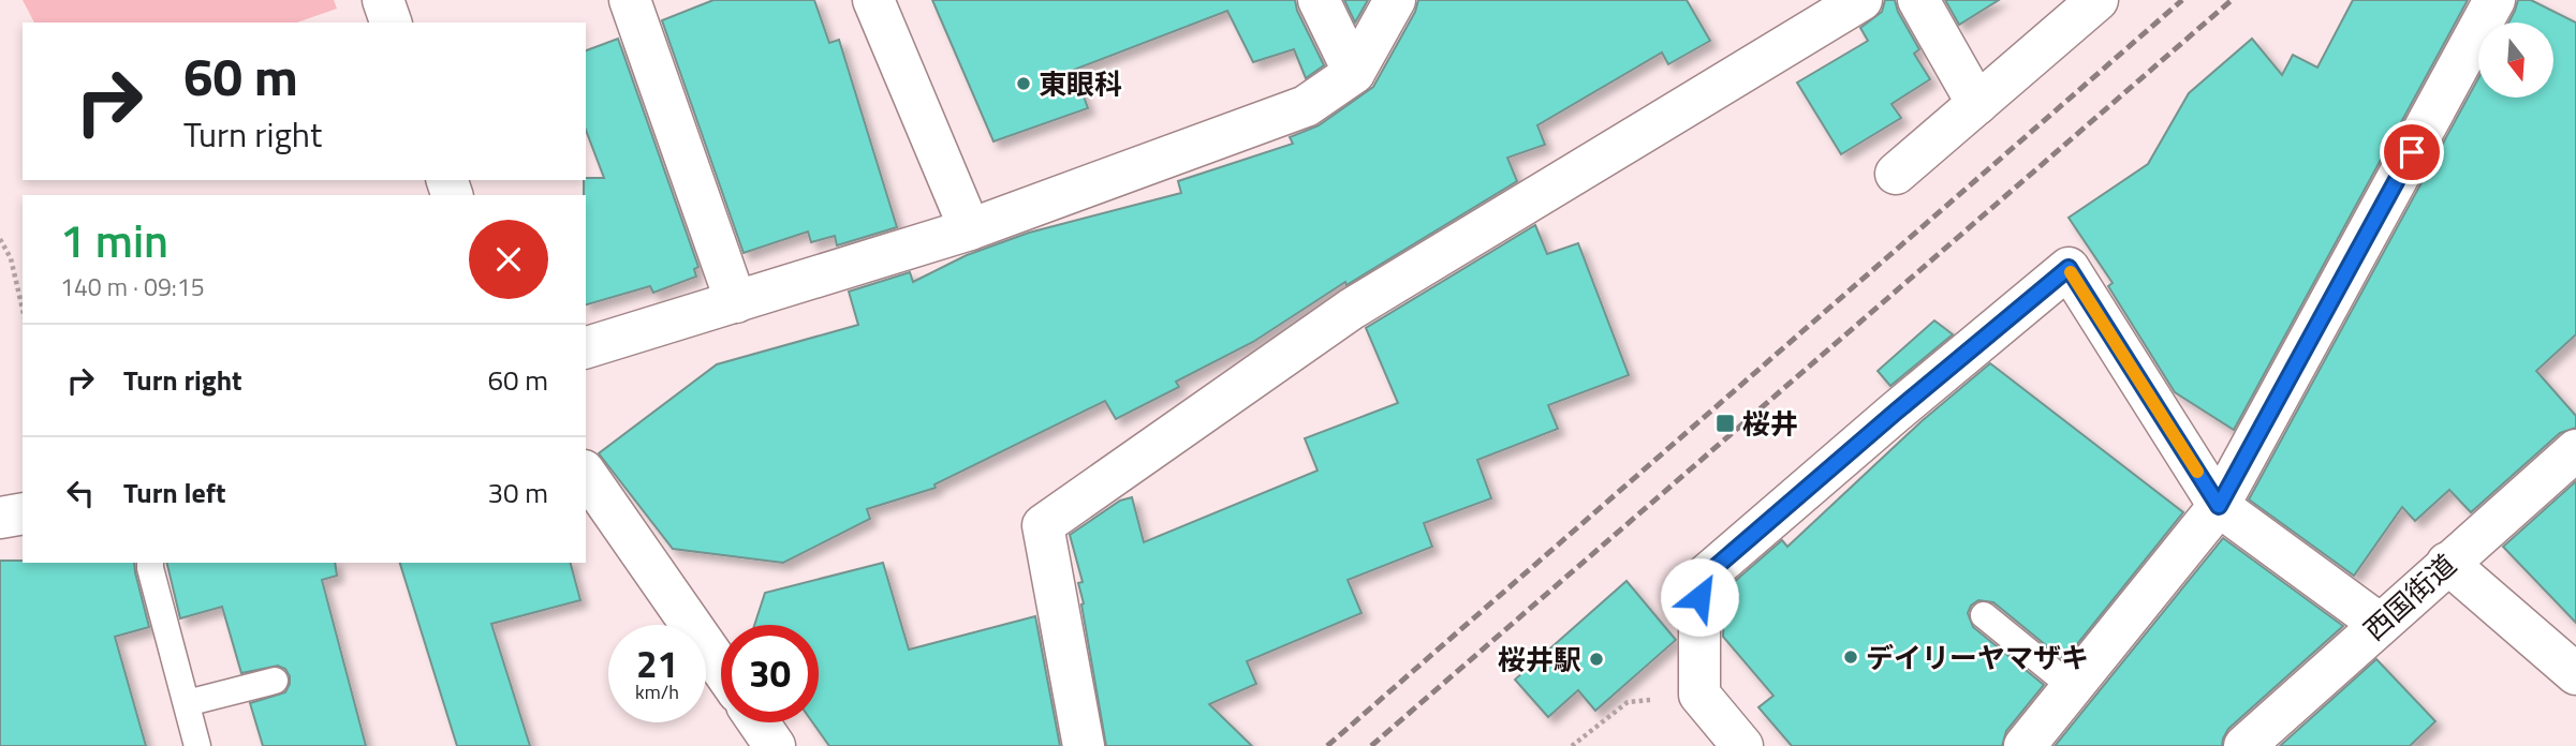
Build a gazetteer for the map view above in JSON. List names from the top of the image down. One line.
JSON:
{"streets":{"street":["西国街道"]},"places":{"other":["東眼科","デイリーヤマザキ","桜井駅"],"transit":["桜井"]},"north":"bottom","page":{"turn":["60 m","Turn right"],"heading":["1 min","140 m · 09:15"],"list":[{"name":"Turn right","value":"60 m"},{"name":"Turn left","value":"30 m"}],"speed":"21 km/h","limit":"30"}}
